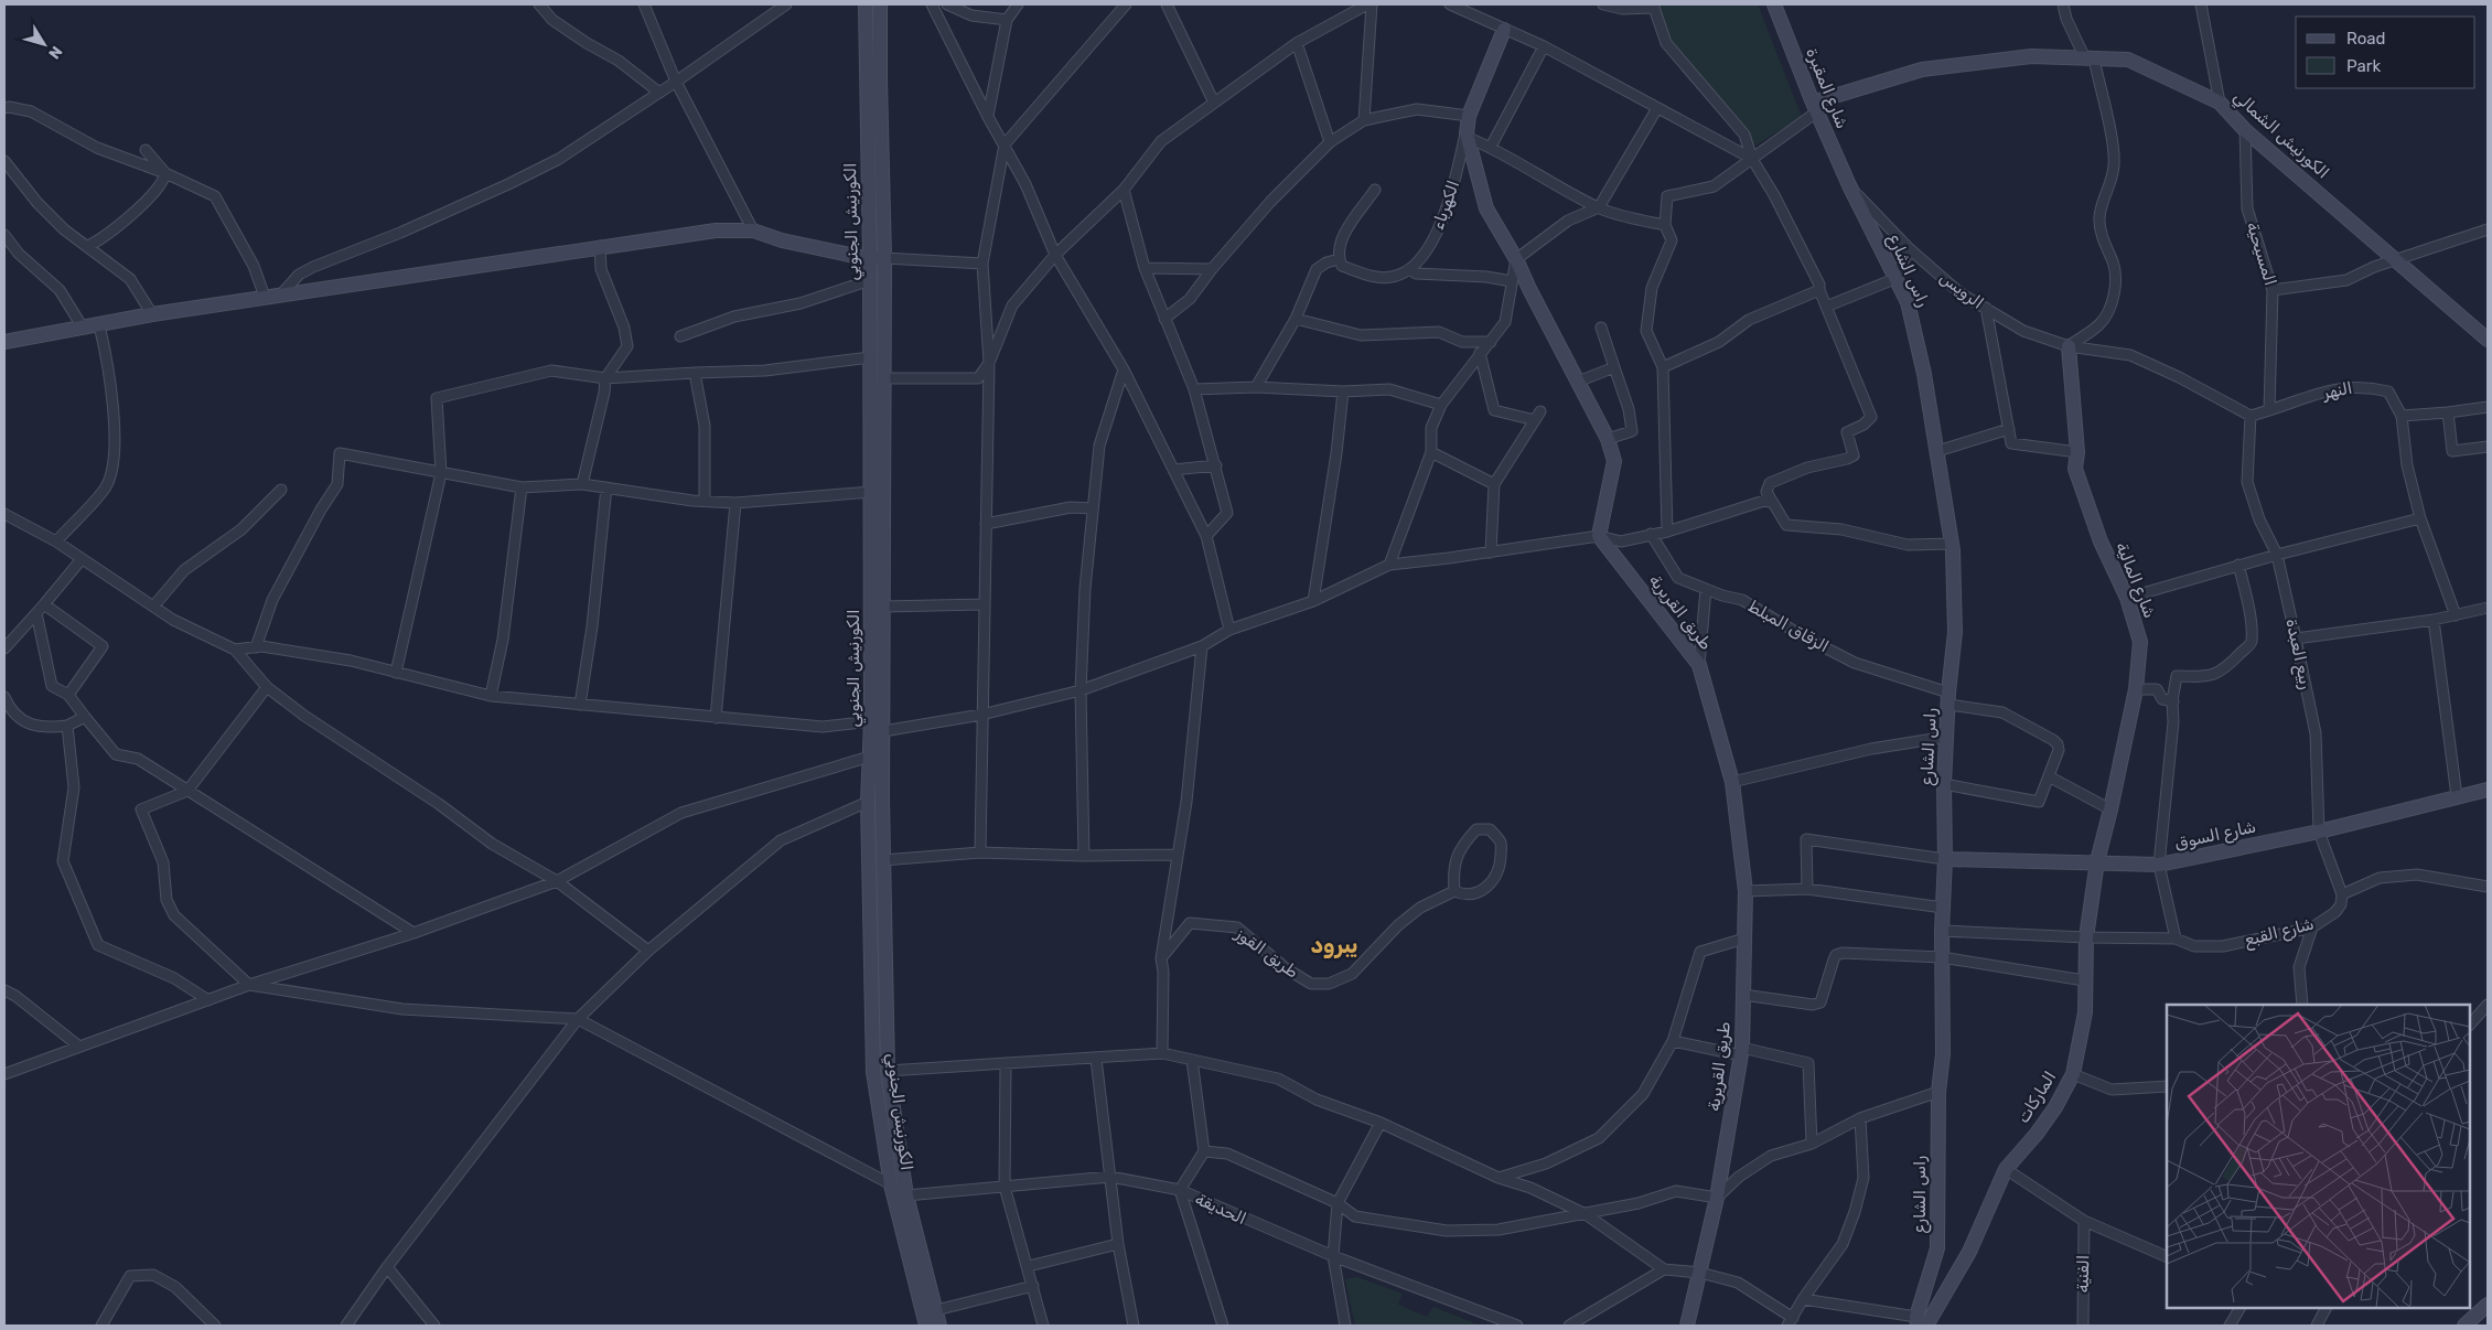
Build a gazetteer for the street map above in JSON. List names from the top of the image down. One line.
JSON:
{"streets":{"street":["شارع المقبرة","الكورنيش الشمالي","الكهرباء","الكورنيش الجنوبي","المسيحية","راس الشارع","الرويس","النهر","شارع المالية","طريق القريرية","الزقاق المبلط","ربيع العبدة","شارع السوق","شارع القبع","طريق القوز","الماركات","الحديقة","الفنية"]},"crossings":[["شارع المقبرة","الكورنيش الشمالي"],["شارع المقبرة","راس الشارع"],["شارع المقبرة","الرويس"],["الكورنيش الشمالي","المسيحية"],["الكورنيش الجنوبي","الحديقة"],["المسيحية","النهر"],["راس الشارع","الرويس"],["راس الشارع","الزقاق المبلط"],["راس الشارع","شارع السوق"],["راس الشارع","شارع القبع"],["راس الشارع","الماركات"],["الرويس","شارع المالية"],["النهر","ربيع العبدة"],["شارع المالية","شارع السوق"],["شارع المالية","الماركات"],["ربيع العبدة","شارع السوق"],["ربيع العبدة","شارع القبع"],["شارع السوق","الماركات"],["شارع القبع","الماركات"]],"districts":["يبرود"],"legend":["Road","Park"],"north":"bottom right"}
